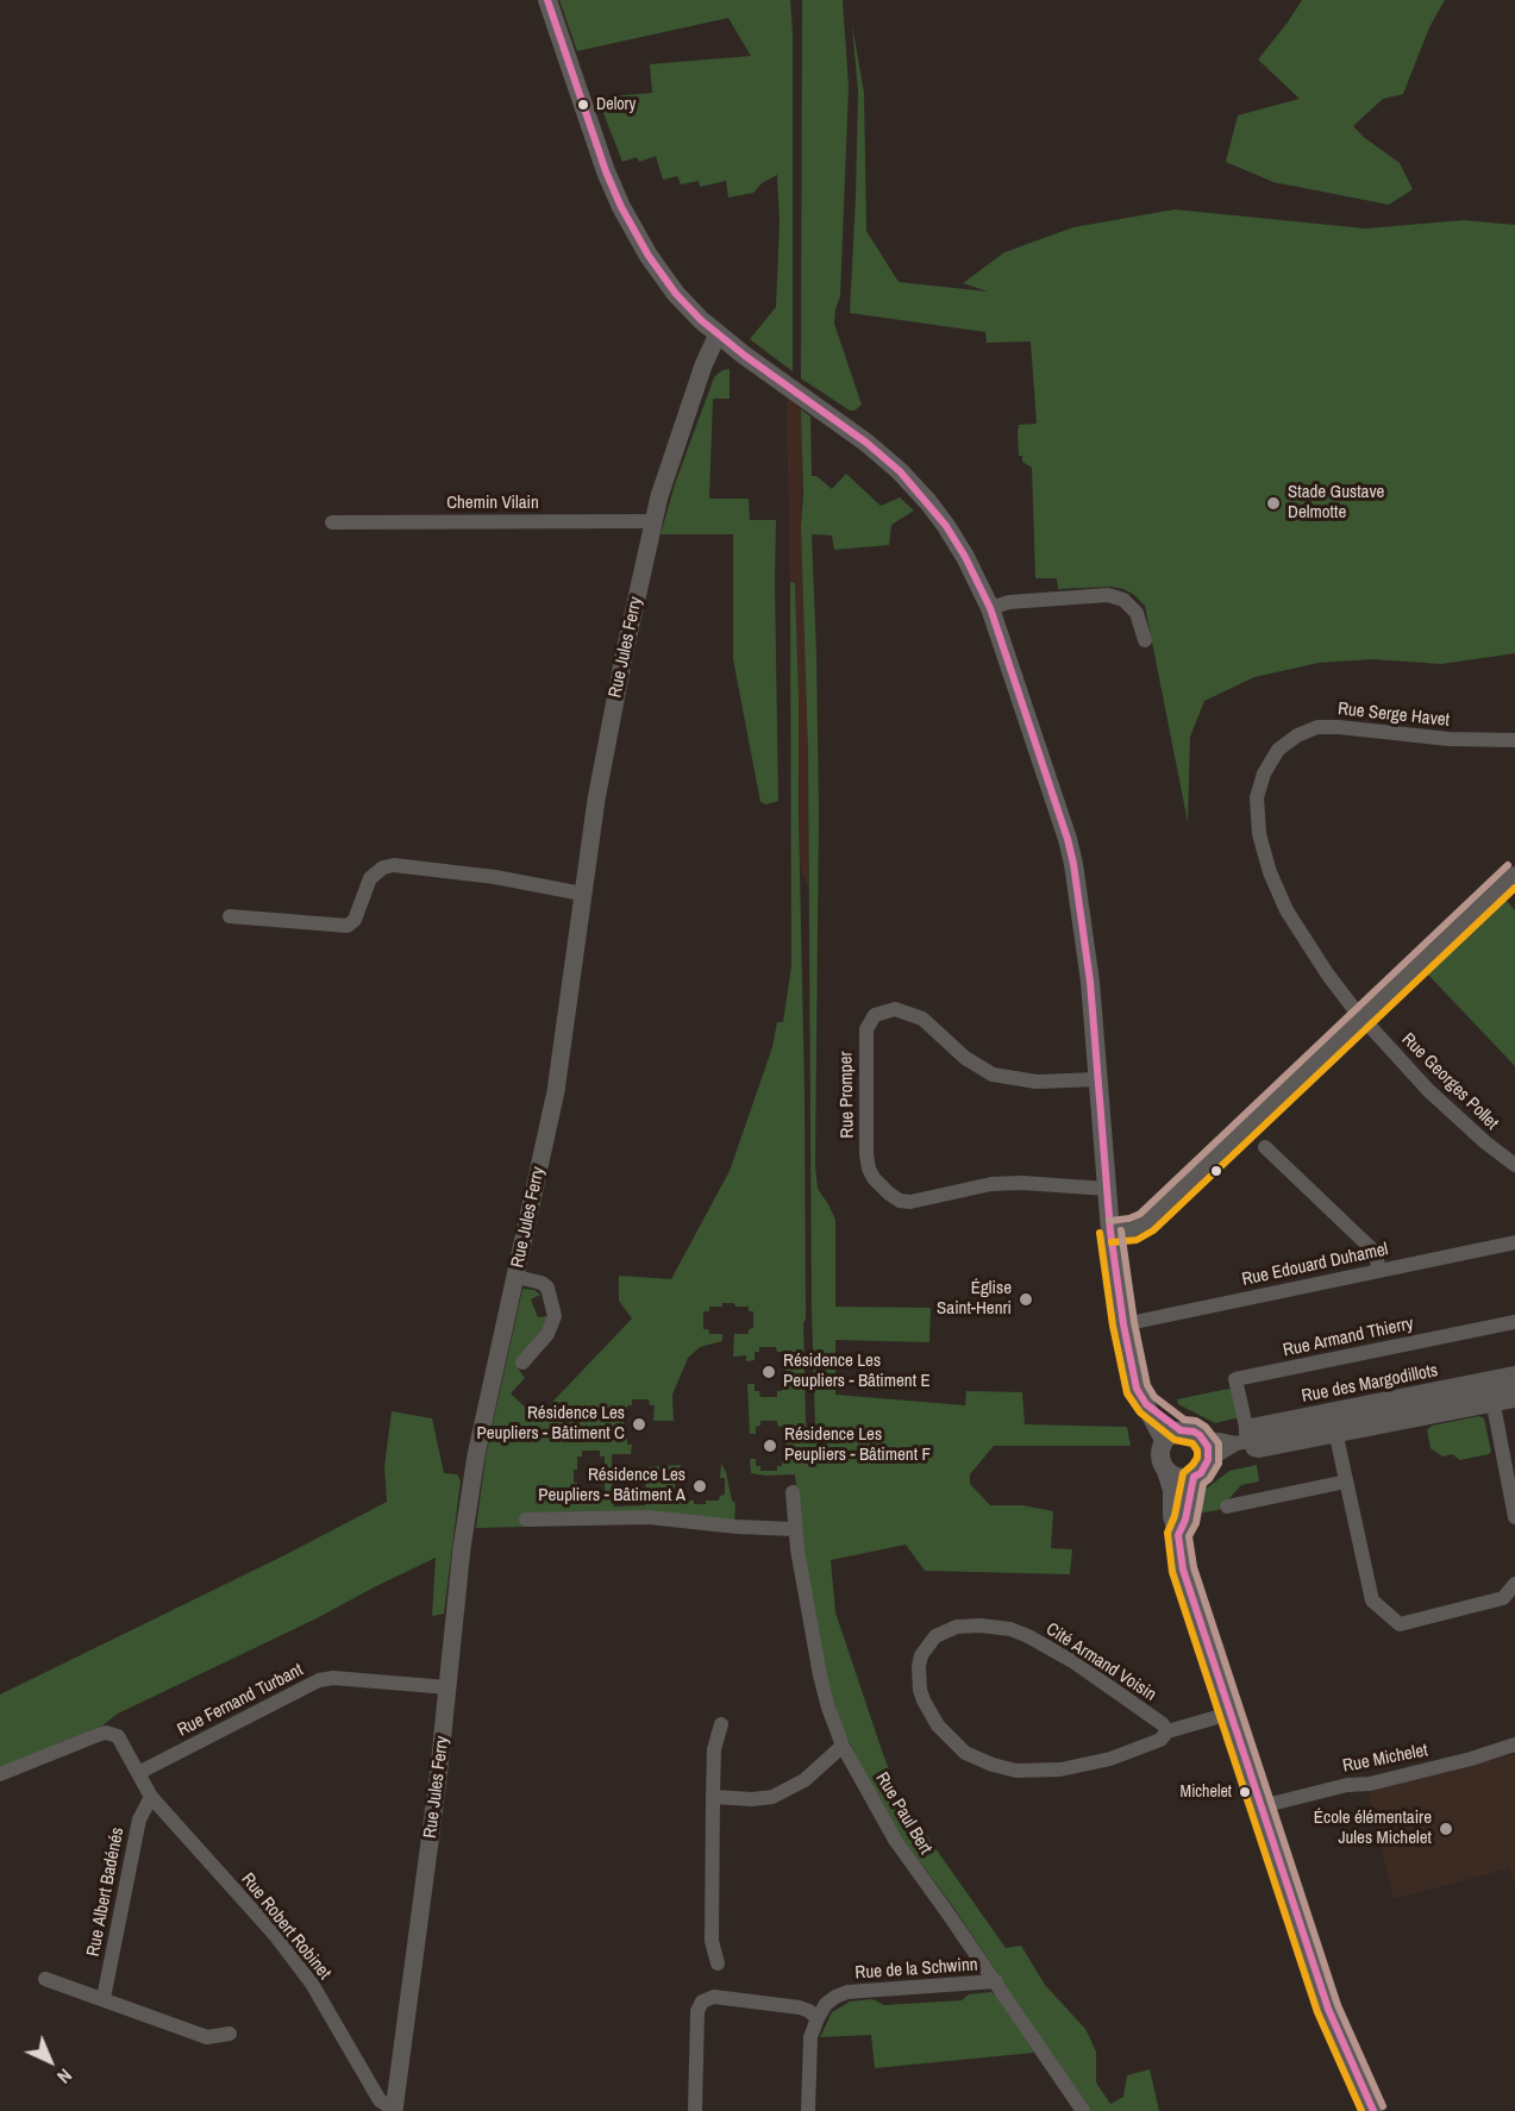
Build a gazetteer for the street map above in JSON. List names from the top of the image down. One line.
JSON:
{"streets":{"street":["Chemin Vilain","Rue Jules Ferry","Rue Serge Havet","Rue Georges Pollet","Rue Promper","Rue Edouard Duhamel","Rue Armand Thierry","Rue des Margodillots","Cité Armand Voisin","Rue Fernand Turbant","Rue Michelet","Rue Paul Bert","Rue Albert Badénés","Rue Robert Robinet","Rue de la Schwinn"]},"crossings":[["Chemin Vilain","Rue Jules Ferry"],["Rue Jules Ferry","Rue Fernand Turbant"],["Rue Jules Ferry","Rue Robert Robinet"],["Rue Serge Havet","Rue Georges Pollet"],["Rue Armand Thierry","Rue des Margodillots"],["Rue Fernand Turbant","Rue Robert Robinet"],["Rue Paul Bert","Rue de la Schwinn"],["Rue Albert Badénés","Rue Robert Robinet"]],"places":["Delory","Stade Gustave Delmotte","Église Saint-Henri","Résidence Les Peupliers - Bâtiment E","Résidence Les Peupliers - Bâtiment C","Résidence Les Peupliers - Bâtiment F","Résidence Les Peupliers - Bâtiment A","Michelet","École élémentaire Jules Michelet"],"north":"bottom right"}
